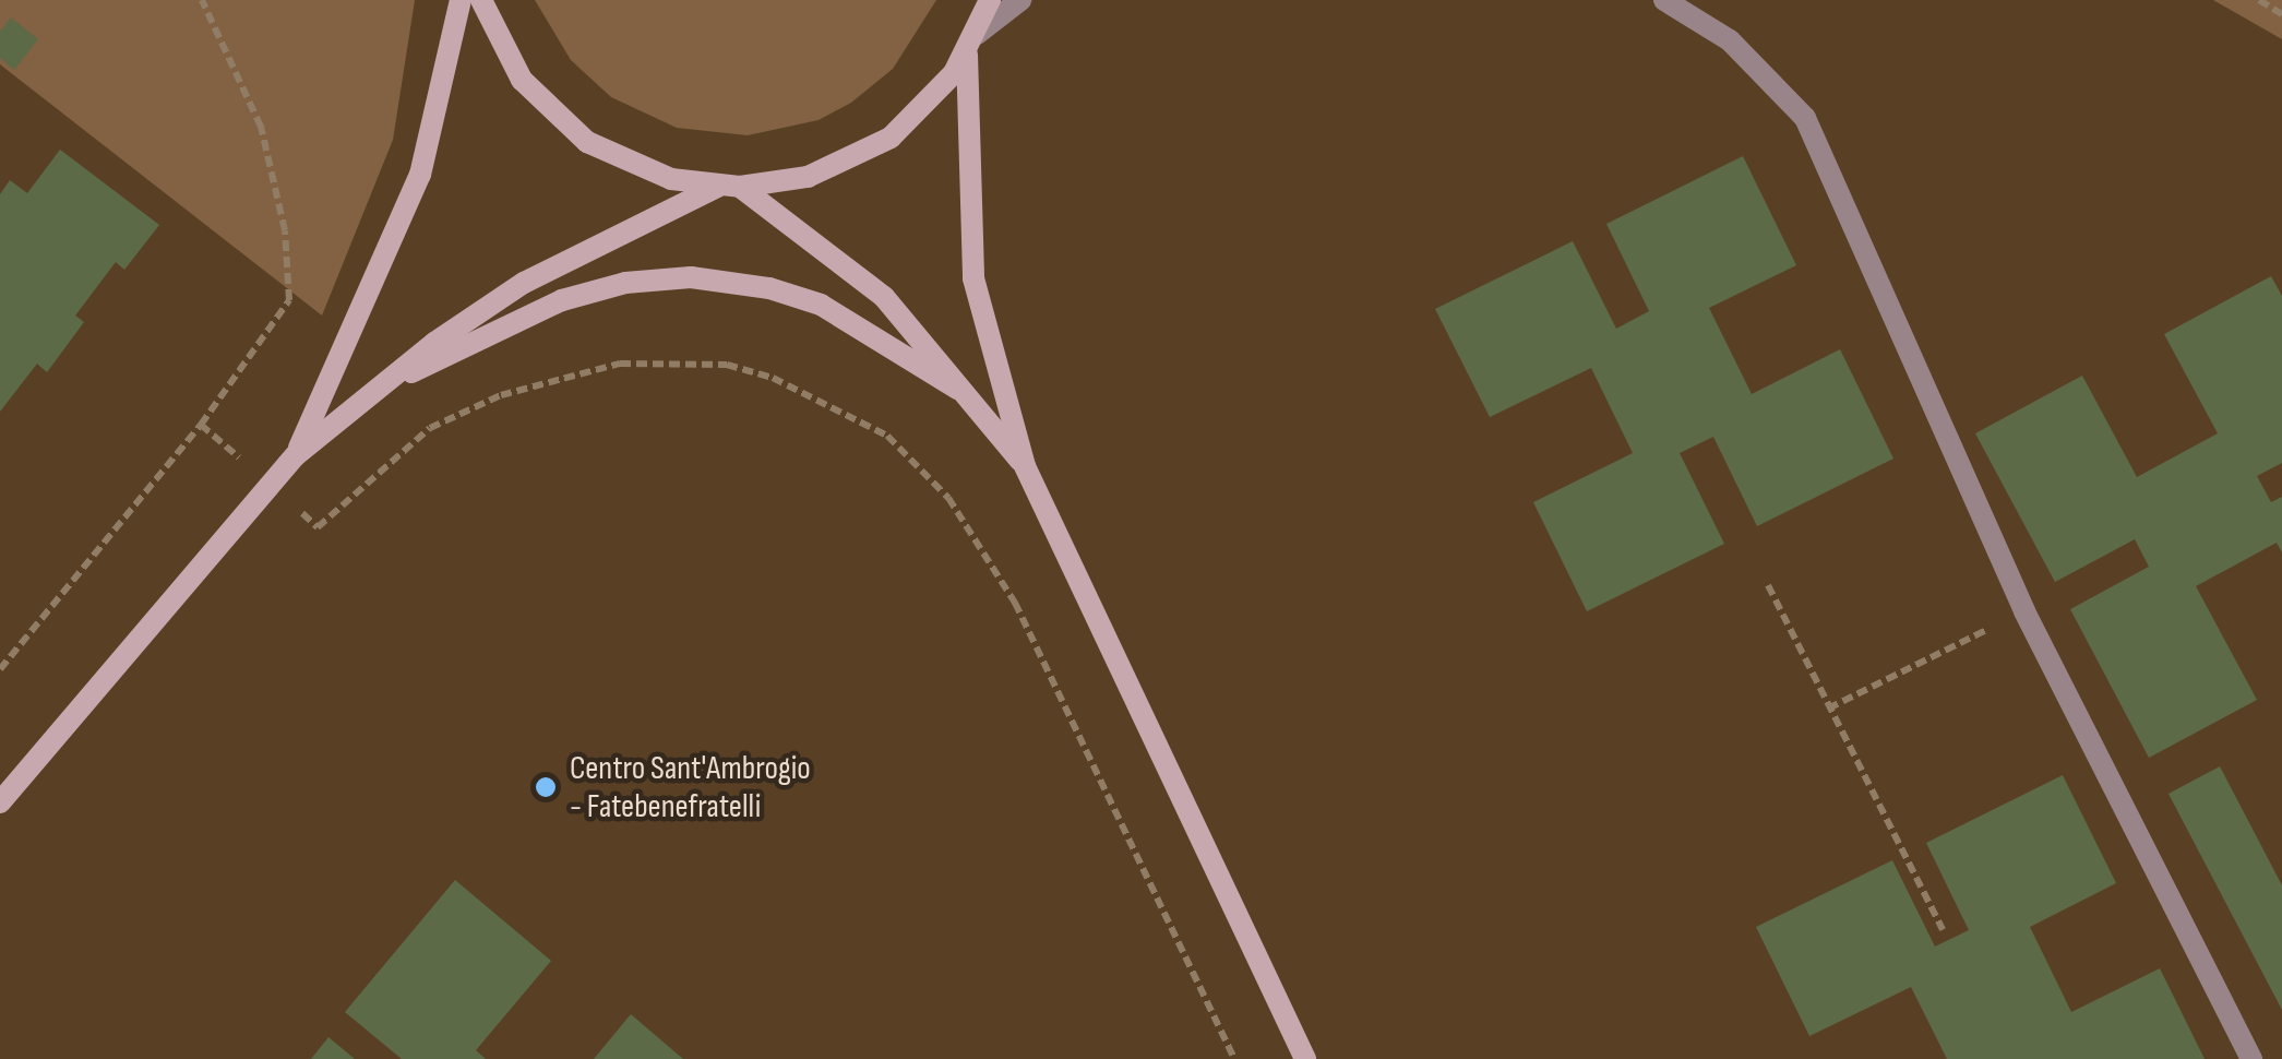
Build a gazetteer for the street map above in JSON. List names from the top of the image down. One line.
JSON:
{"places":["Centro Sant'Ambrogio - Fatebenefratelli"]}
